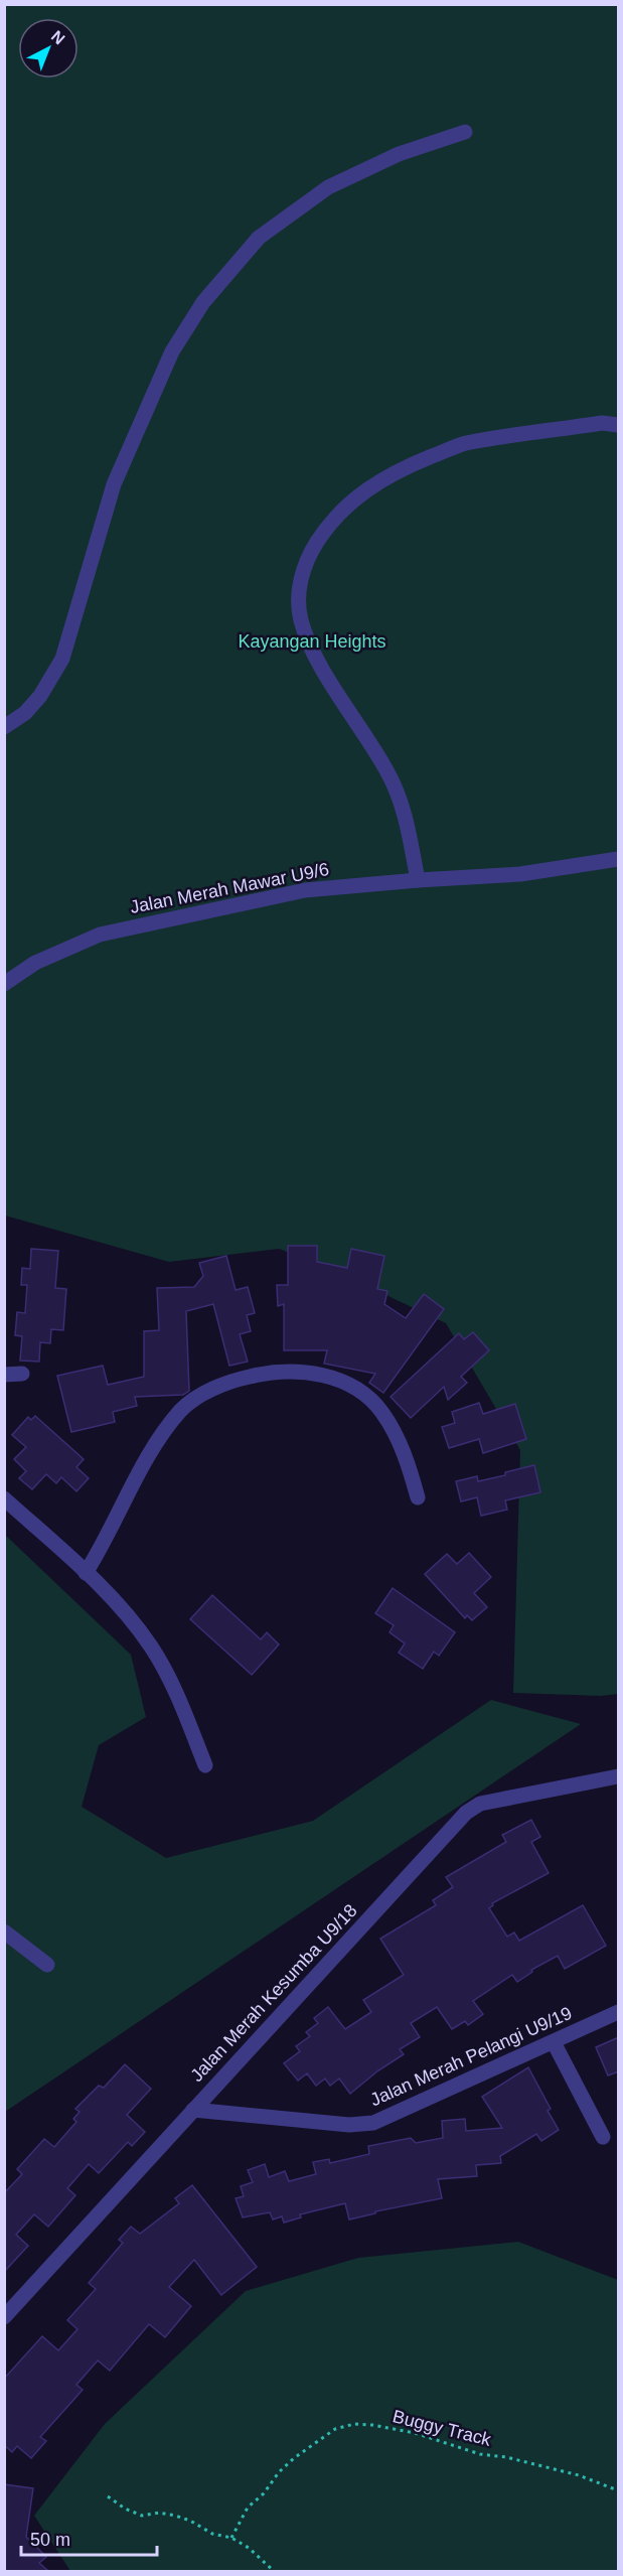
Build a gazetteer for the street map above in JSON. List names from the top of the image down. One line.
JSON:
{"streets":{"street":["Jalan Merah Mawar U9/6","Jalan Merah Kesumba U9/18","Jalan Merah Pelangi U9/19"],"path":["Buggy Track"]},"crossings":[["Jalan Merah Kesumba U9/18","Jalan Merah Pelangi U9/19"]],"parks":["Kayangan Heights"],"scale_bar":"50 m","north":"top right"}
